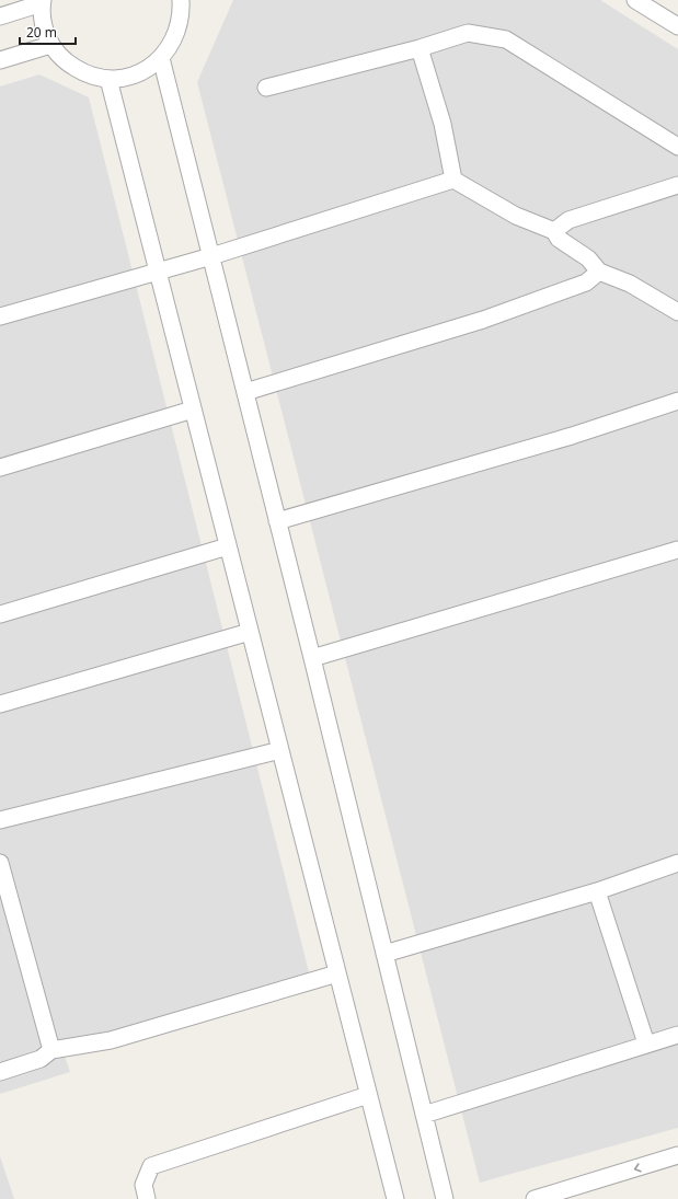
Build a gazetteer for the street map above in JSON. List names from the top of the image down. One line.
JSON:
{"scale_bar":"20 m"}
